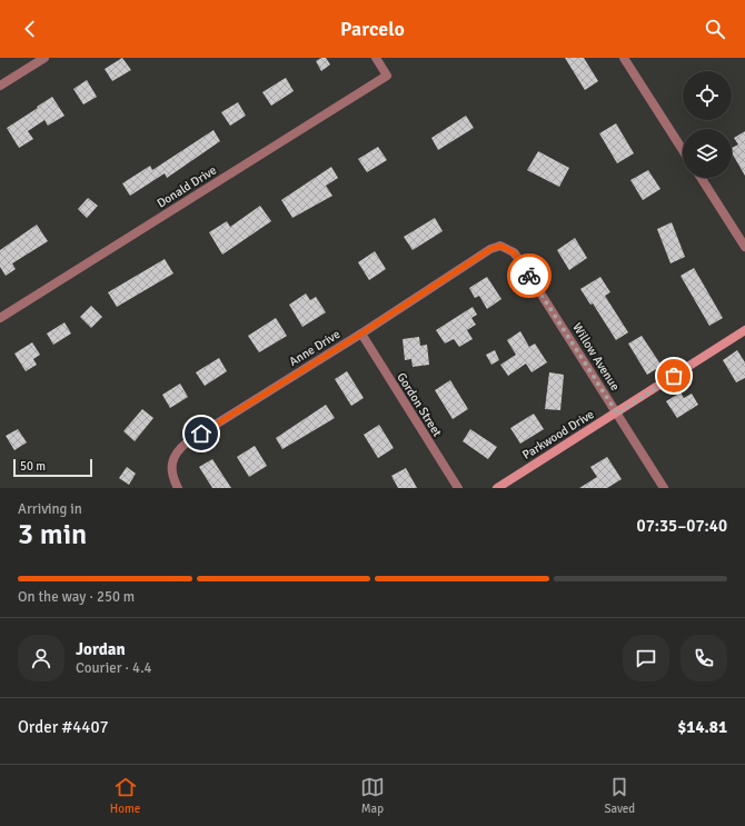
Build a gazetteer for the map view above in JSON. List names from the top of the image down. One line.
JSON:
{"streets":{"street":["Donald Drive","Anne Drive","Willow Avenue","Gordon Street","Parkwood Drive"]},"crossings":[["Anne Drive","Willow Avenue"],["Anne Drive","Gordon Street"],["Willow Avenue","Parkwood Drive"]],"scale_bar":"50 m","page":{"header":"Parcelo","scale":"50 m","heading":["3 min","Arriving in","07:35–07:40"],"panel":["Jordan","Courier · 4.4","Order #4407","$14.81"],"bar":"On the way · 250 m","tabs":["Home","Map","Saved"]}}
